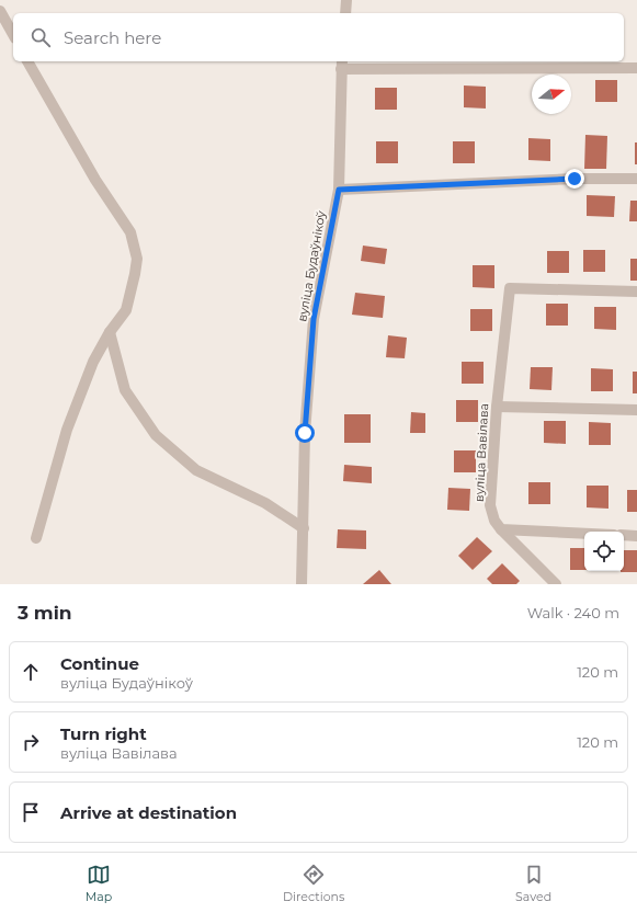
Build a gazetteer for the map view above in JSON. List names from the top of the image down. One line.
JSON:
{"streets":{"street":["вуліца Будаўнікоў","вуліца Вавілава"]},"north":"right","page":{"search":"Search here","heading":["3 min","Walk · 240 m"],"list":[["Continue","вуліца Будаўнікоў","120 m"],["Turn right","вуліца Вавілава","120 m"],"Arrive at destination"],"nav":["Map","Directions","Saved"]}}
